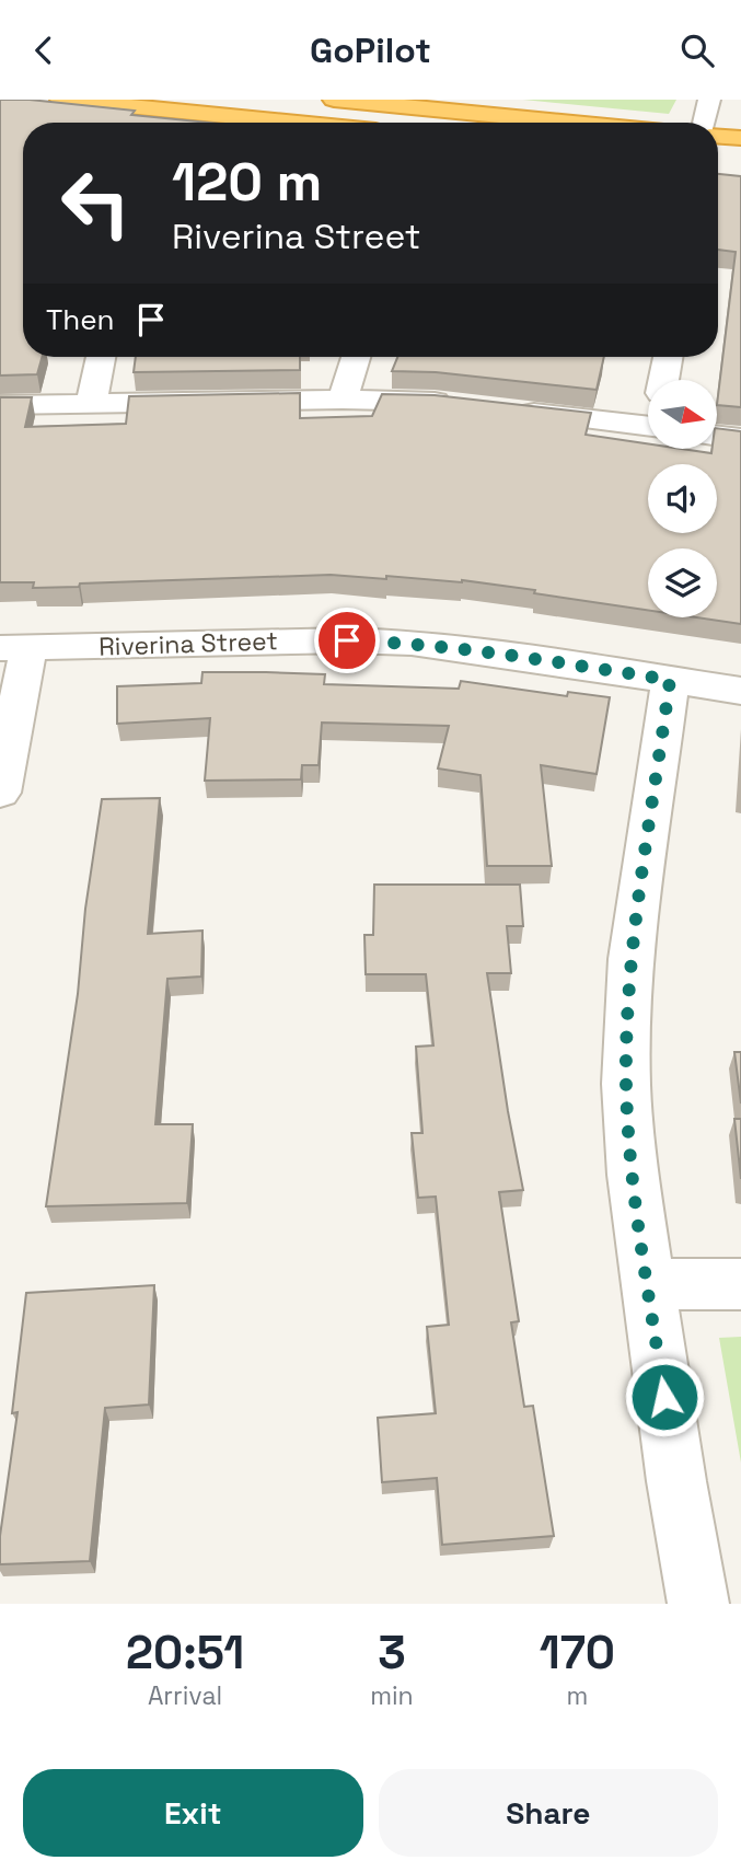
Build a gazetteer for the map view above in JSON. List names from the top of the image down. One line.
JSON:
{"streets":{"street":["Riverina Street"]},"north":"right","page":{"header":"GoPilot","turn":["120 m","Riverina Street"],"then":"Then","eta":["20:51","Arrival","3","min","170","m"],"buttons":["Exit","Share"]}}
